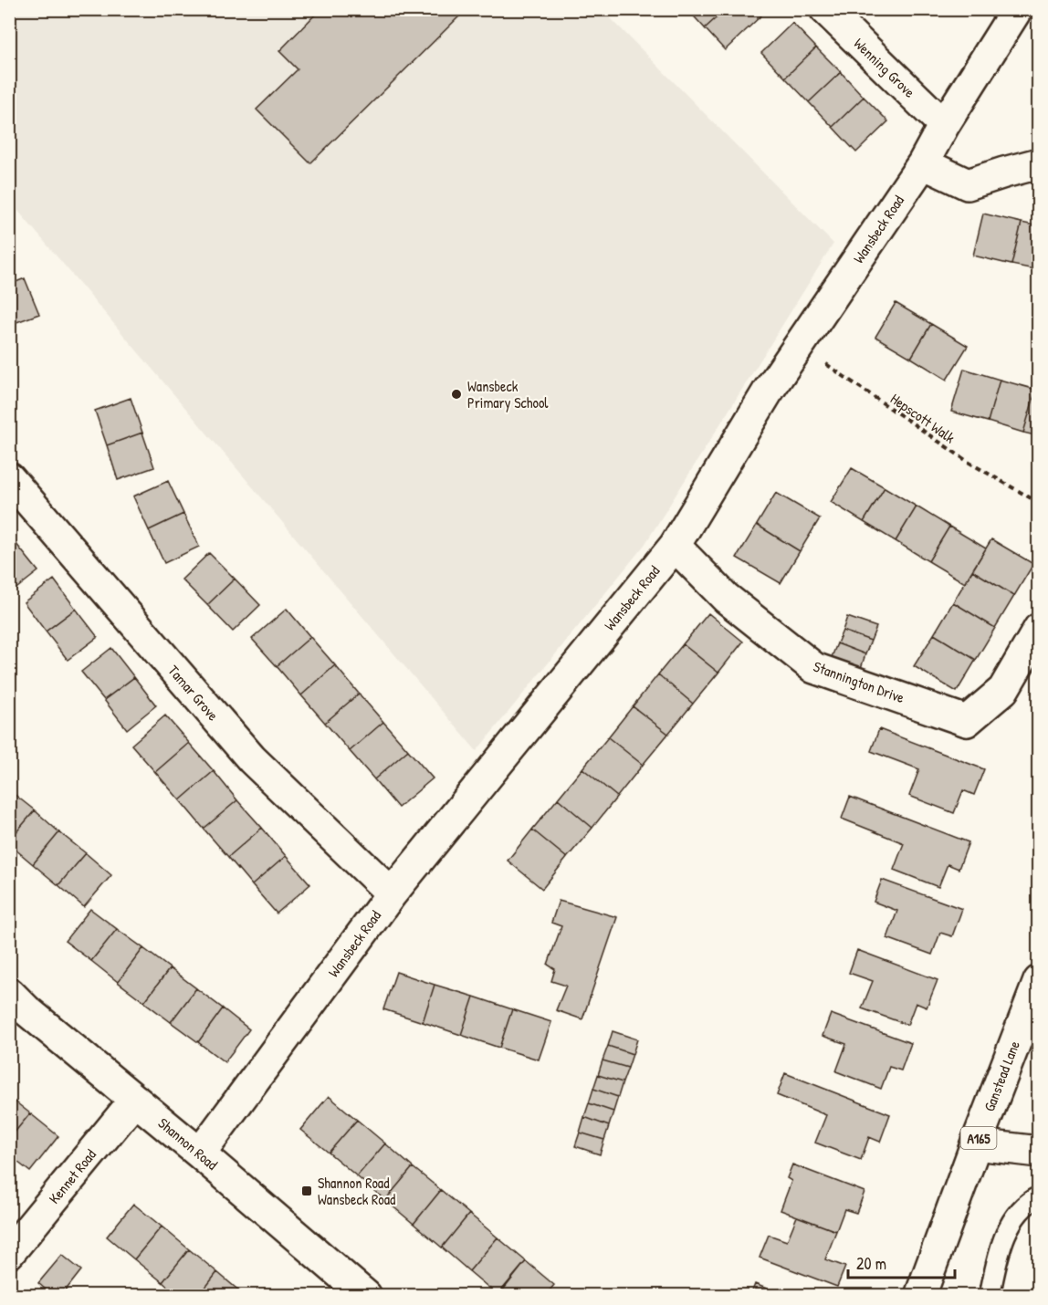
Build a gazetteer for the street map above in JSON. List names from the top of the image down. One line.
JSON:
{"streets":{"main road":["Wenning Grove","Wansbeck Road","Stannington Drive","Tamar Grove","Ganstead Lane","A165","Shannon Road","Kennet Road"],"path":["Hepscott Walk"]},"crossings":[["Wenning Grove","Wansbeck Road"],["Wansbeck Road","Hepscott Walk"],["Wansbeck Road","Stannington Drive"],["Wansbeck Road","Tamar Grove"],["Wansbeck Road","Shannon Road"],["Shannon Road","Kennet Road"]],"places":{"other":["Wansbeck Primary School"],"transit":["Shannon Road Wansbeck Road"]},"scale_bar":"20 m"}
